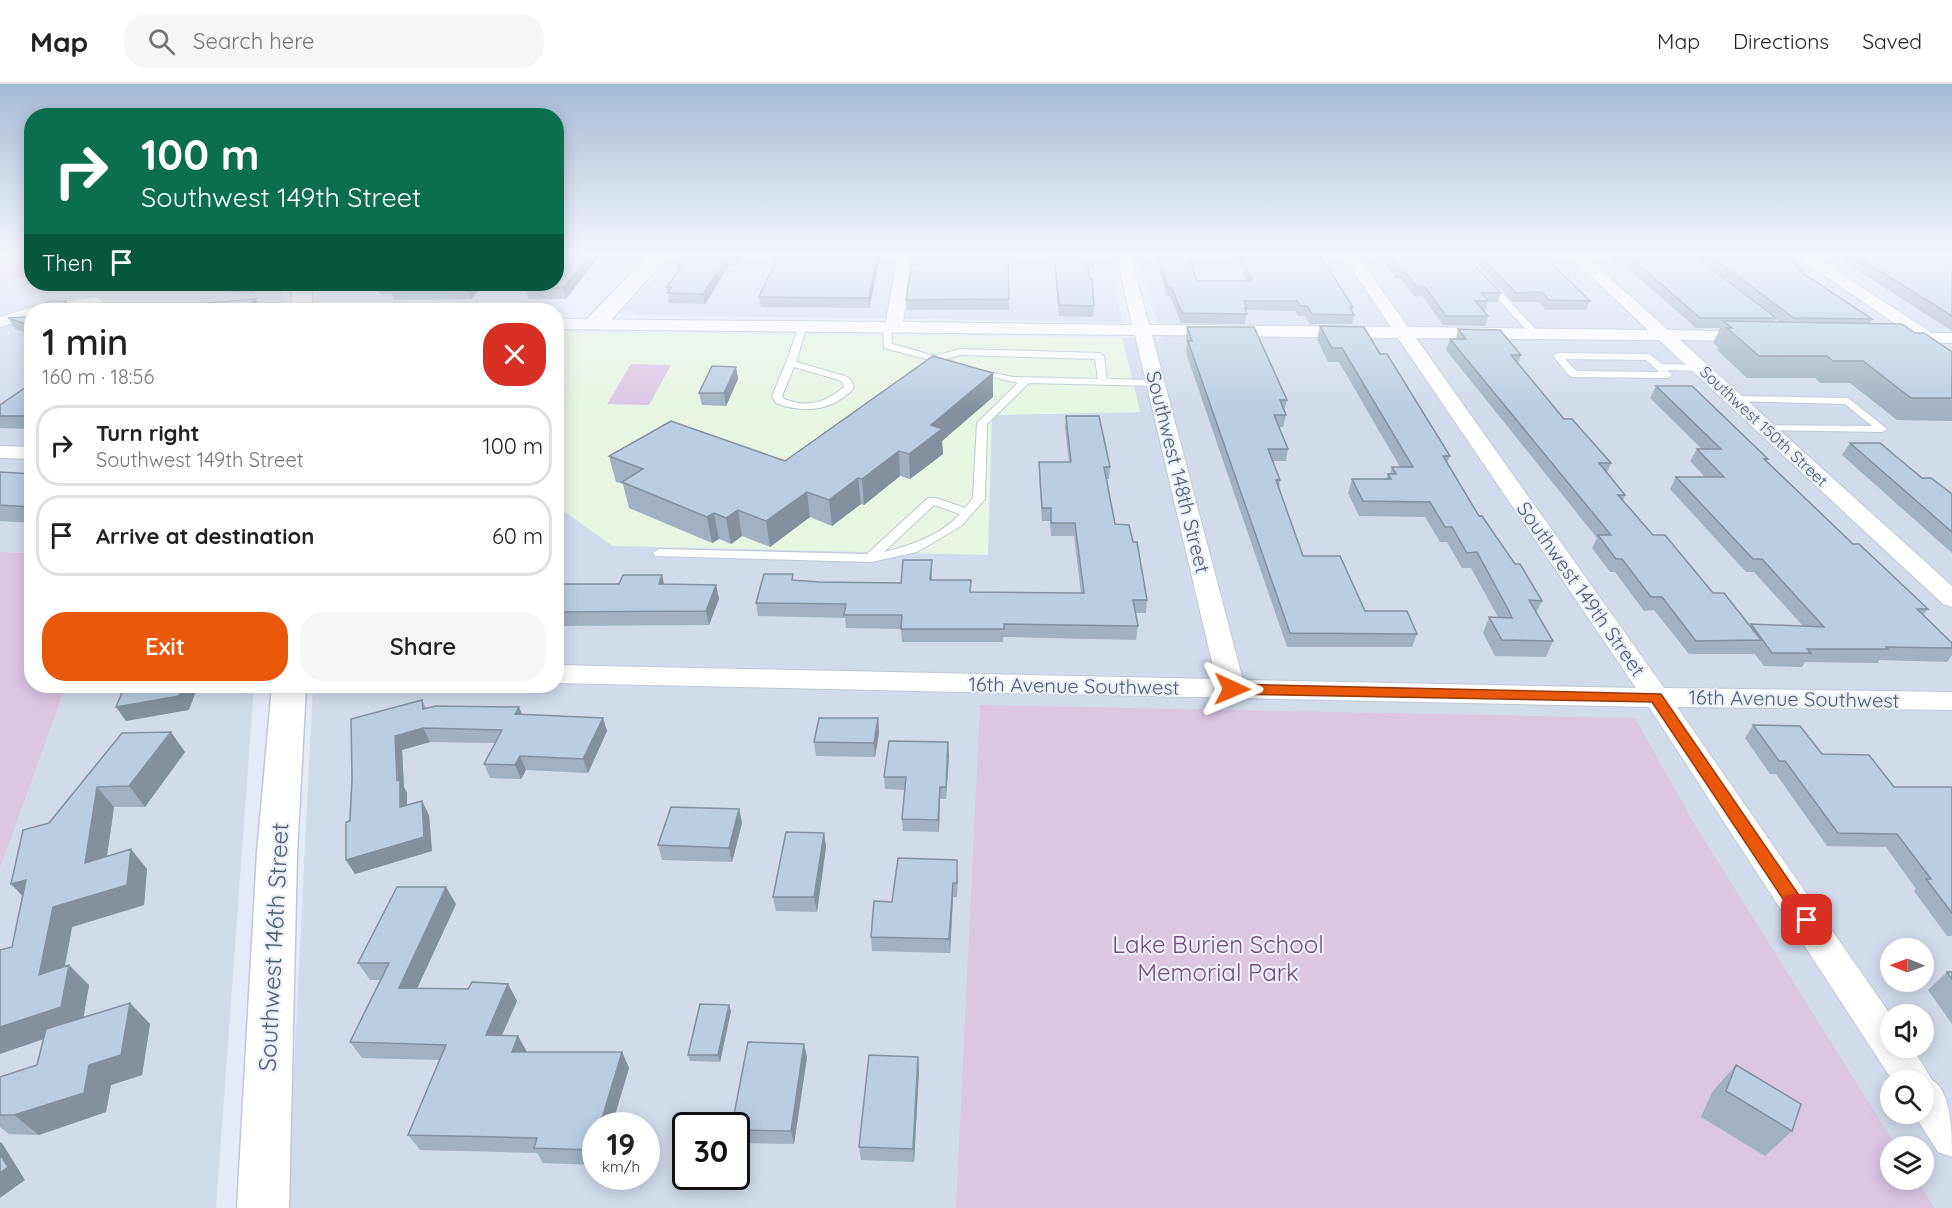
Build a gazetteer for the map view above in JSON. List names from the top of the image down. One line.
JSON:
{"streets":{"street":["Southwest 150th Street","Southwest 148th Street","Southwest 149th Street","16th Avenue Southwest","Southwest 146th Street"]},"crossings":[["Southwest 148th Street","16th Avenue Southwest"],["Southwest 149th Street","16th Avenue Southwest"]],"parks":["Lake Burien School Memorial Park"],"north":"left","page":{"header":"Map","search":"Search here","nav":["Map","Directions","Saved"],"turn":["100 m","Southwest 149th Street"],"then":"Then","heading":["1 min","160 m · 18:56"],"list":[{"name":"Turn right","note":"Southwest 149th Street","value":"100 m"},{"name":"Arrive at destination","value":"60 m"}],"buttons":["Exit","Share"],"speed":"19 km/h","limit":"30"}}
